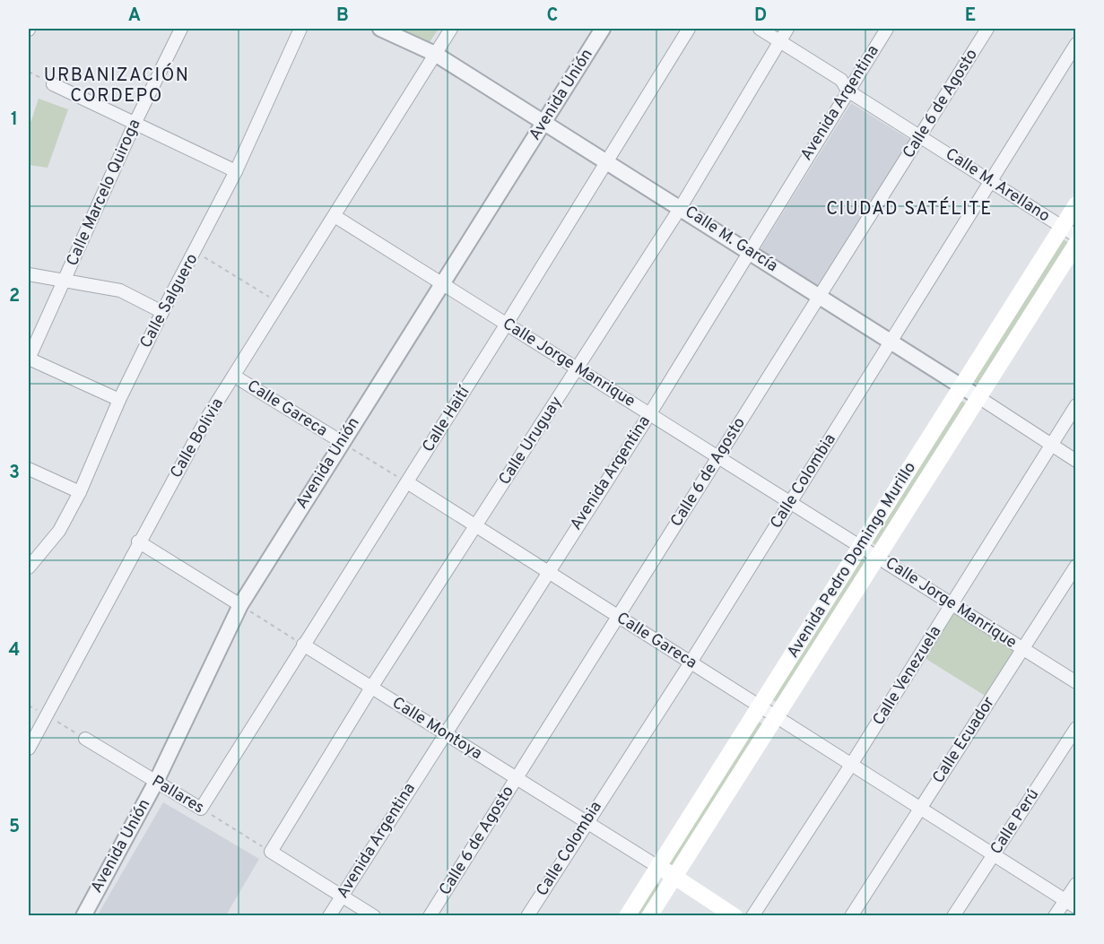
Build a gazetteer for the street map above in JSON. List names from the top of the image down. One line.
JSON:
{"streets":{"main road":["Avenida Pedro Domingo Murillo","Calle Montoya"],"street":["Avenida Unión","Avenida Argentina","Calle 6 de Agosto","Calle M. Arellano","Calle Marcelo Quiroga","Calle M. García","Calle Salguero","Calle Jorge Manrique","Calle Gareca","Calle Haití","Calle Bolivia","Calle Uruguay","Calle Colombia","Calle Venezuela","Calle Ecuador","Pallares","Calle Perú"]},"crossings":[["Avenida Unión","Calle M. García"],["Avenida Unión","Calle Jorge Manrique"],["Avenida Unión","Calle Gareca"],["Avenida Unión","Pallares"],["Avenida Argentina","Calle M. Arellano"],["Avenida Argentina","Calle M. García"],["Avenida Argentina","Calle Jorge Manrique"],["Avenida Argentina","Calle Gareca"],["Avenida Argentina","Calle Montoya"],["Calle 6 de Agosto","Calle M. Arellano"],["Calle 6 de Agosto","Calle M. García"],["Calle 6 de Agosto","Calle Jorge Manrique"],["Calle 6 de Agosto","Calle Gareca"],["Calle 6 de Agosto","Calle Montoya"],["Calle M. Arellano","Calle Uruguay"],["Calle M. Arellano","Calle Colombia"],["Calle M. Arellano","Avenida Pedro Domingo Murillo"],["Calle M. García","Calle Haití"],["Calle M. García","Calle Bolivia"],["Calle M. García","Calle Uruguay"],["Calle M. García","Calle Colombia"],["Calle M. García","Avenida Pedro Domingo Murillo"],["Calle M. García","Calle Venezuela"],["Calle Jorge Manrique","Calle Haití"],["Calle Jorge Manrique","Calle Bolivia"],["Calle Jorge Manrique","Calle Uruguay"],["Calle Jorge Manrique","Calle Colombia"],["Calle Jorge Manrique","Avenida Pedro Domingo Murillo"],["Calle Jorge Manrique","Calle Venezuela"],["Calle Jorge Manrique","Calle Ecuador"],["Calle Gareca","Calle Haití"],["Calle Gareca","Calle Bolivia"],["Calle Gareca","Calle Uruguay"],["Calle Gareca","Calle Colombia"],["Calle Gareca","Avenida Pedro Domingo Murillo"],["Calle Gareca","Calle Venezuela"],["Calle Gareca","Calle Ecuador"],["Calle Gareca","Calle Perú"],["Calle Haití","Calle Montoya"],["Calle Haití","Pallares"],["Calle Uruguay","Calle Montoya"],["Calle Uruguay","Pallares"],["Calle Colombia","Calle Montoya"],["Avenida Pedro Domingo Murillo","Calle Montoya"]],"districts":["URBANIZACIÓN CORDEPO","CIUDAD SATÉLITE"],"grid":{"columns":["A","B","C","D","E"],"rows":["1","2","3","4","5"]}}
